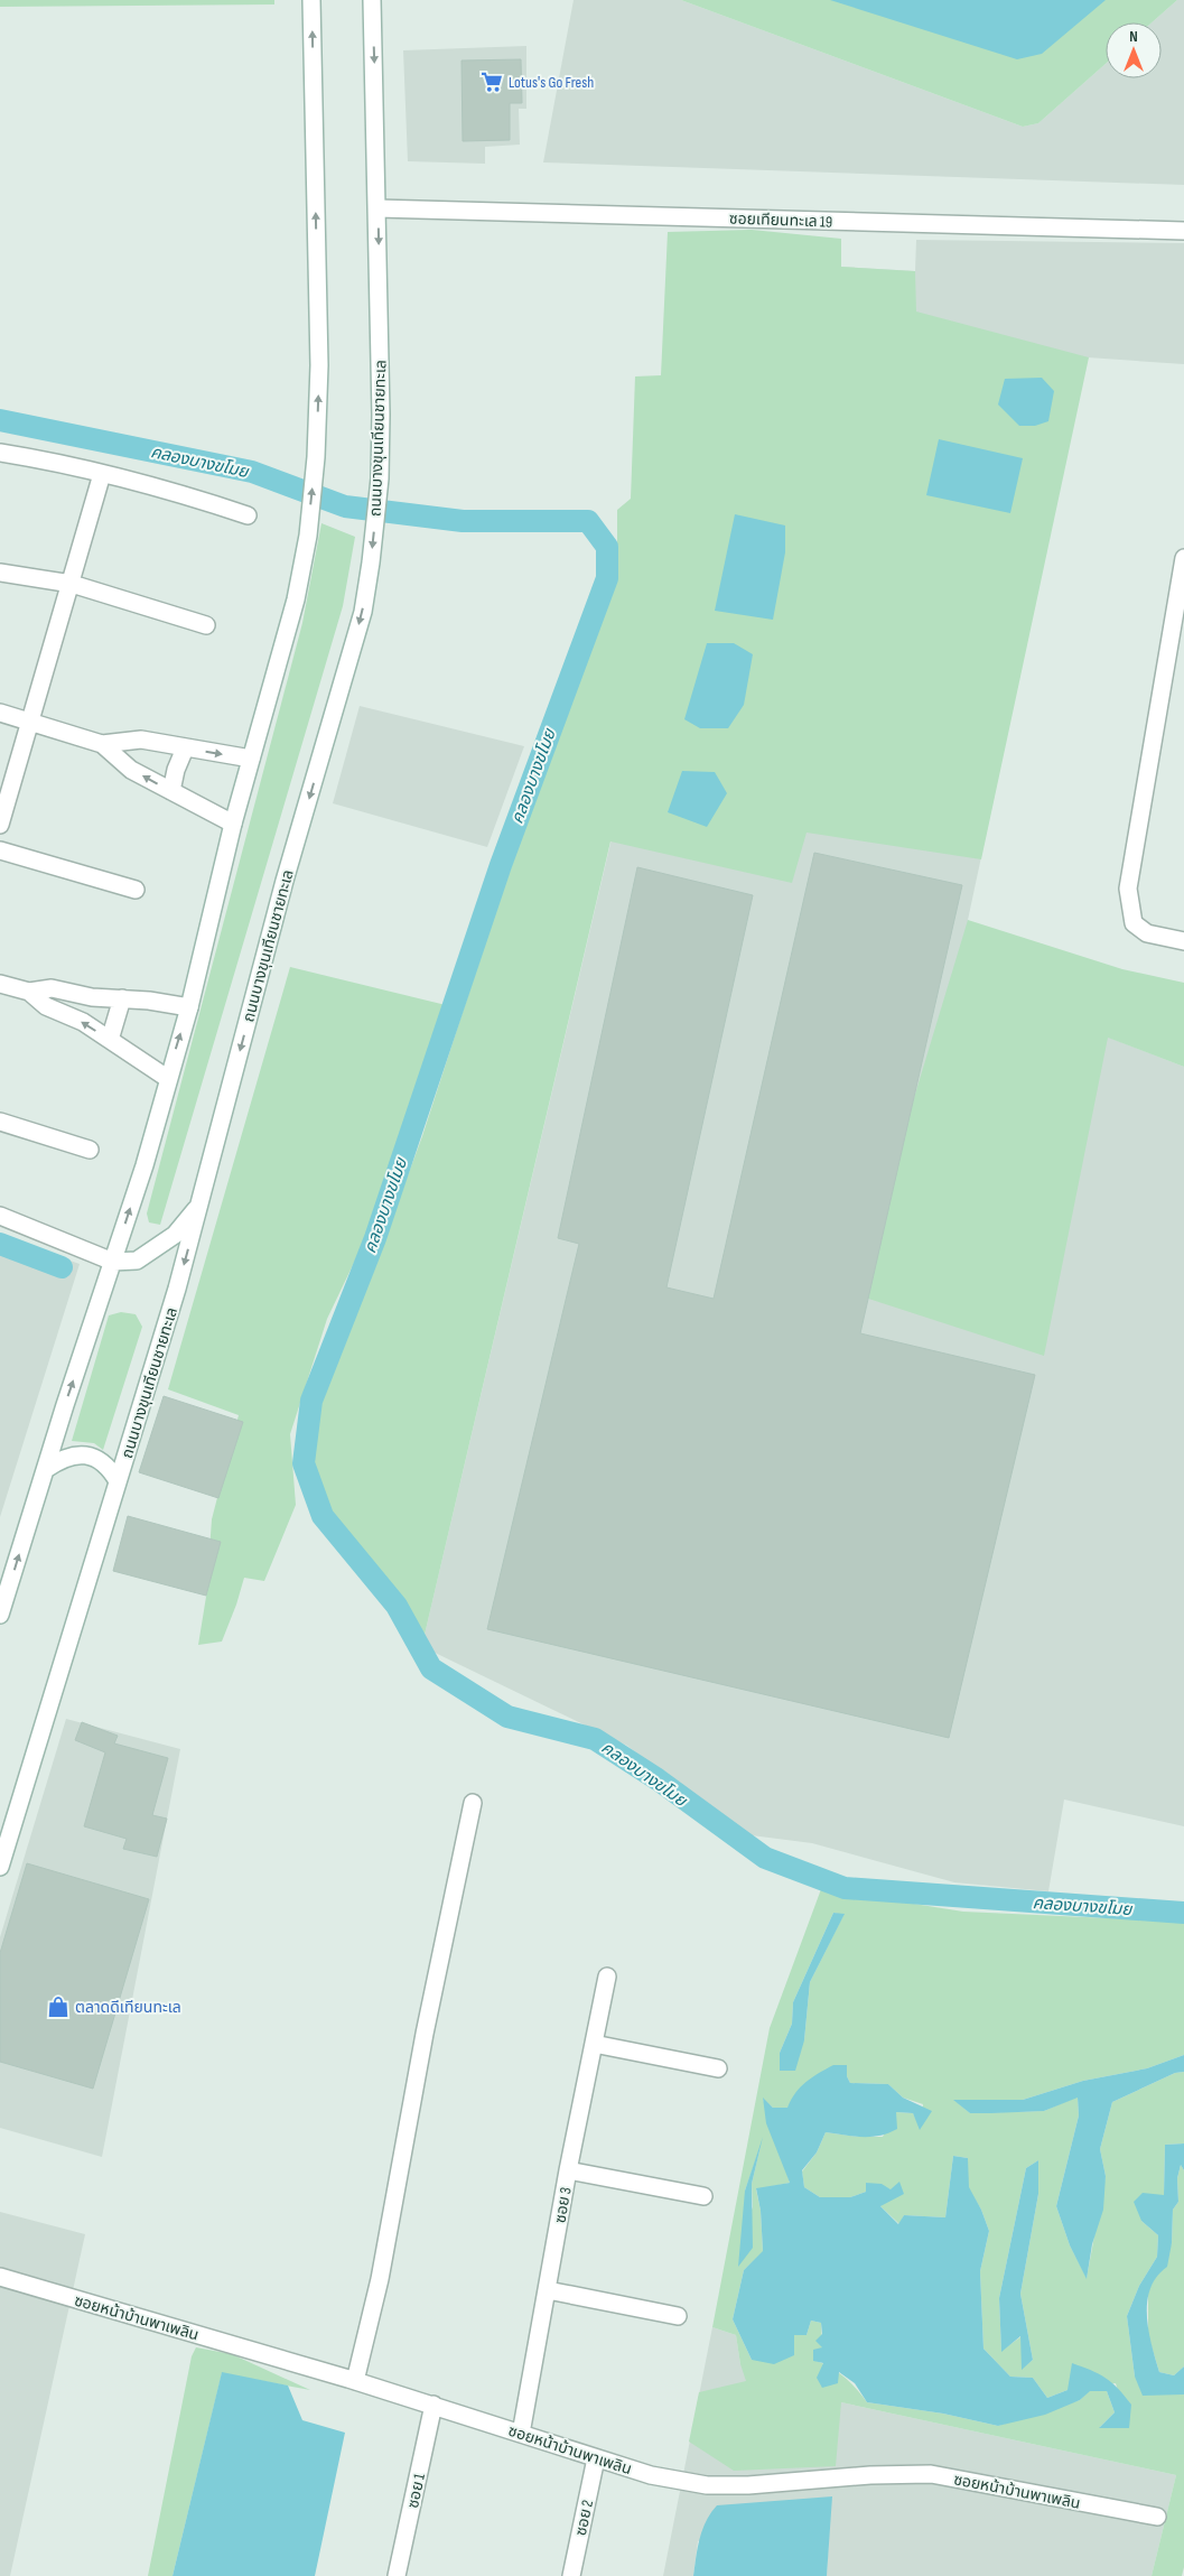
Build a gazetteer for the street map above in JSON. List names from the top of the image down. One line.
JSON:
{"streets":{"street":["ซอยเทียนทะเล 19","ถนนบางขุนเทียนชายทะเล","ซอย 3","ซอยหน้าบ้านพาเพลิน","ซอย 1","ซอย 2"]},"crossings":[["ซอยเทียนทะเล 19","ถนนบางขุนเทียนชายทะเล"],["ซอย 3","ซอยหน้าบ้านพาเพลิน"],["ซอยหน้าบ้านพาเพลิน","ซอย 1"],["ซอยหน้าบ้านพาเพลิน","ซอย 2"]],"water":["คลองบางขโมย"],"places":{"supermarket":["Lotus's Go Fresh"],"shop":["ตลาดดีเทียนทะเล"]},"north":"top"}
